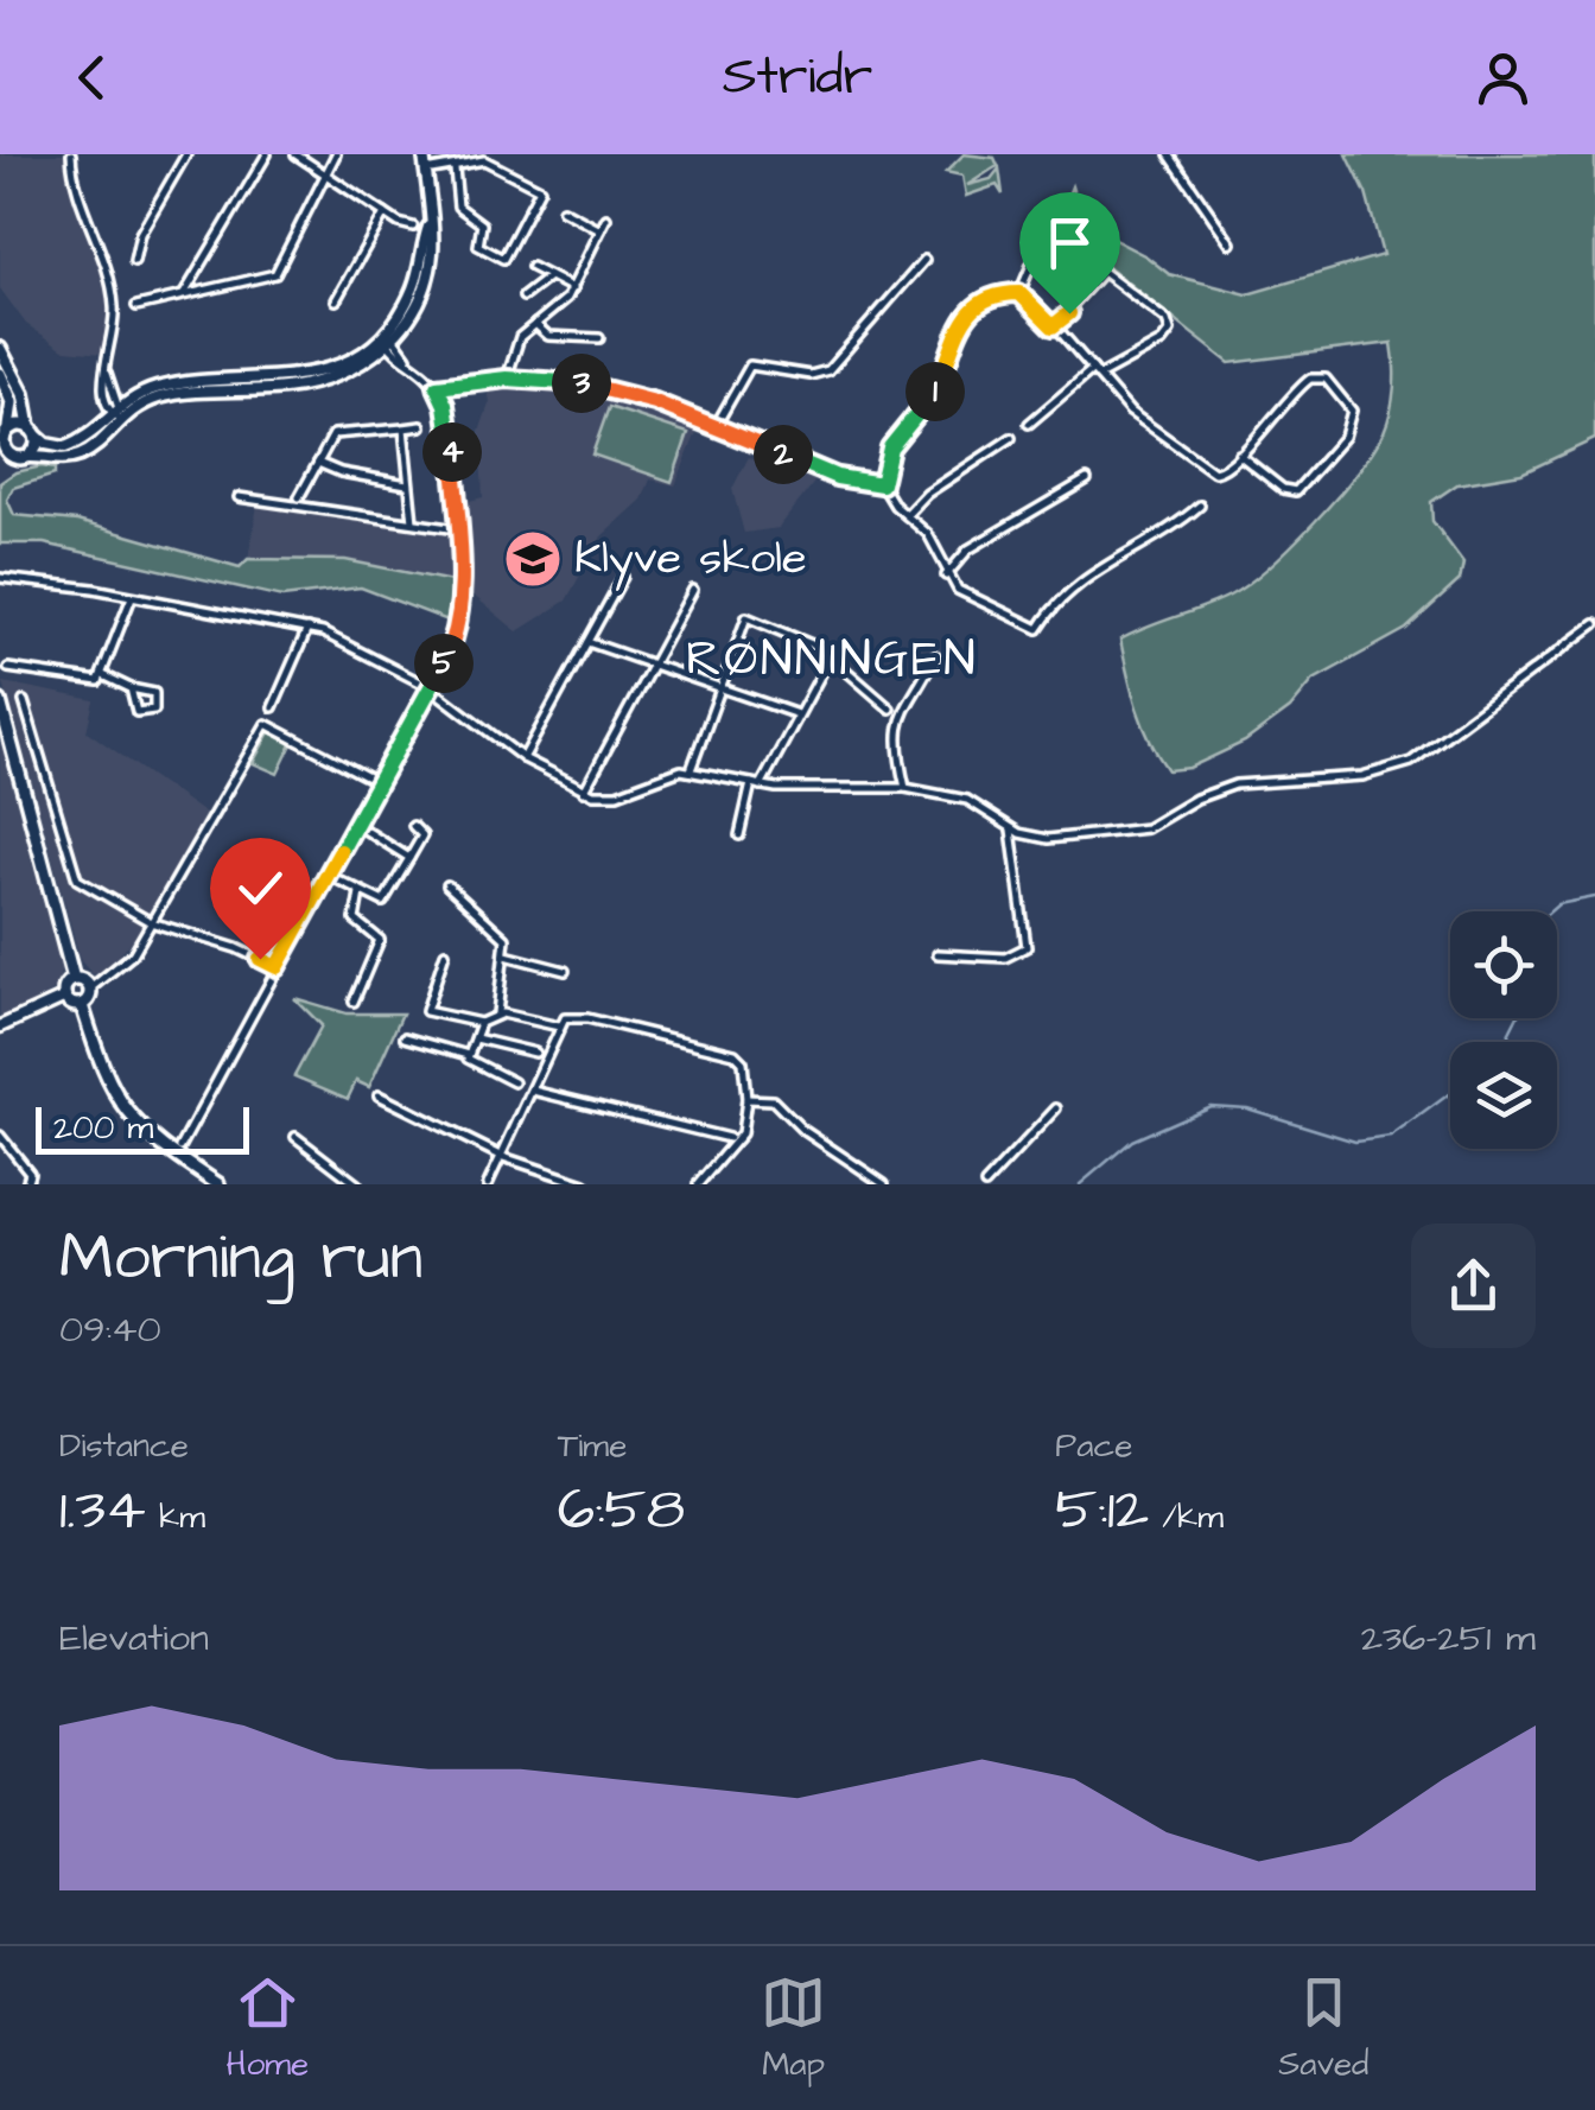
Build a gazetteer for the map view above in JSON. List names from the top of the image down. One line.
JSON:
{"districts":["RØNNINGEN"],"places":{"school or university":["Klyve skole"]},"scale_bar":"200 m","page":{"header":"Stridr","pins":["3","1","4","2","5"],"scale":"200 m","heading":["Morning run","09:40"],"stats":[["Distance","1.34 km"],["Time","6:58"],["Pace","5:12 /km"]],"chart":["Elevation","236–251 m"],"tabs":["Home","Map","Saved"]}}
